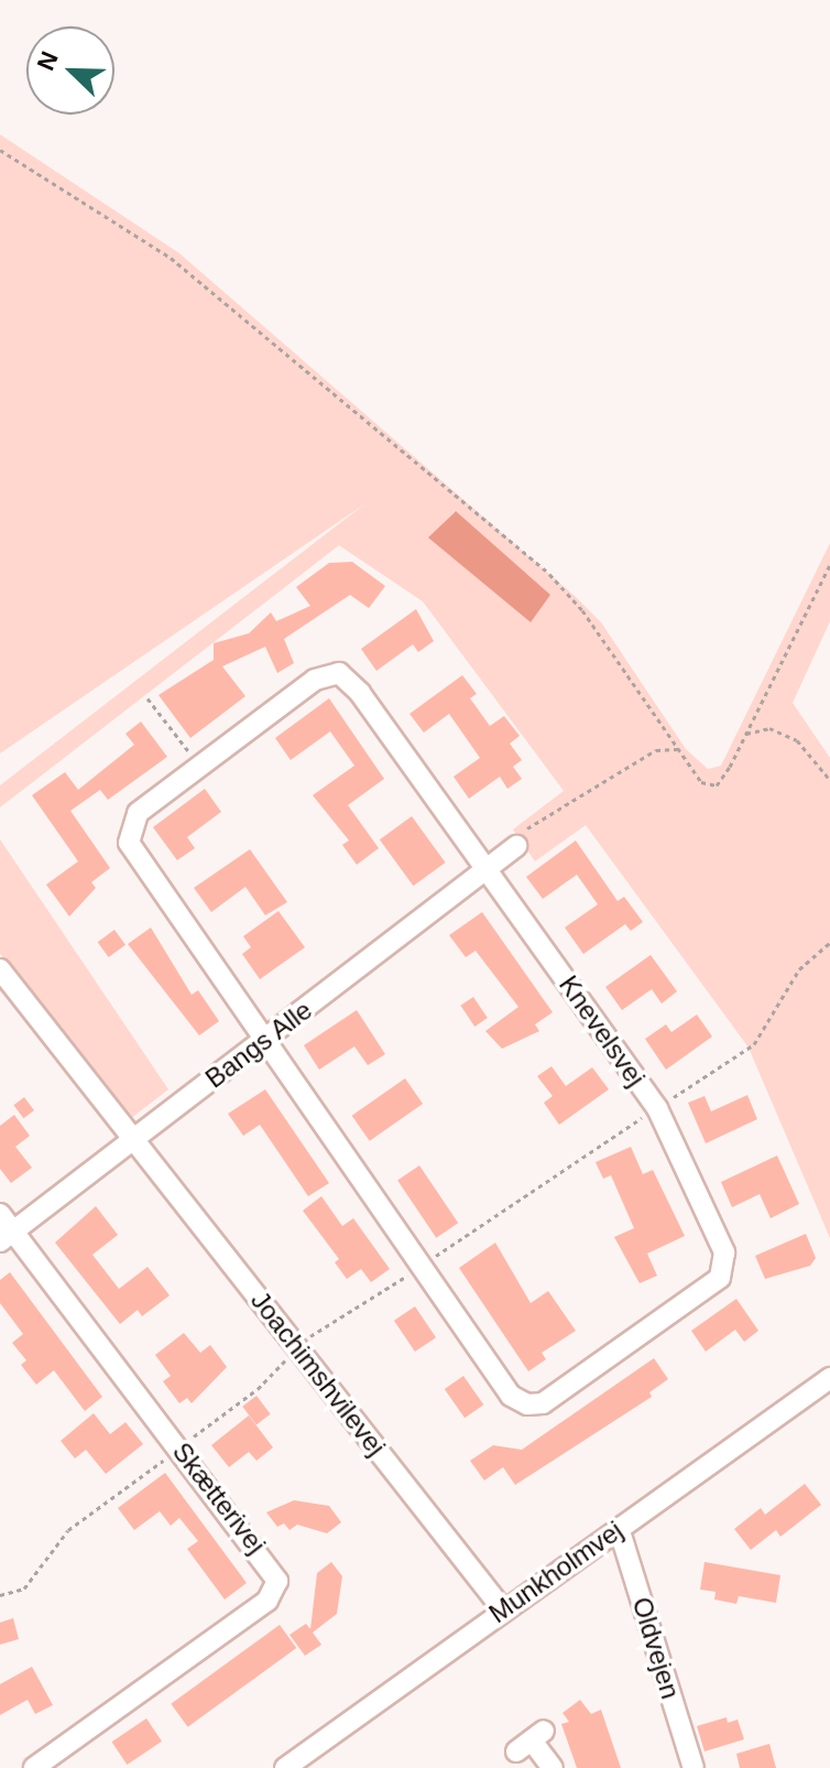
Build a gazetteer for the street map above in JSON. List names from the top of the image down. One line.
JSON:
{"streets":{"street":["Knevelsvej","Bangs Alle","Joachimshvilevej","Skætterivej","Munkholmvej","Oldvejen"]},"crossings":[["Knevelsvej","Bangs Alle"],["Bangs Alle","Joachimshvilevej"],["Bangs Alle","Skætterivej"],["Joachimshvilevej","Munkholmvej"],["Munkholmvej","Oldvejen"]],"north":"top left"}
